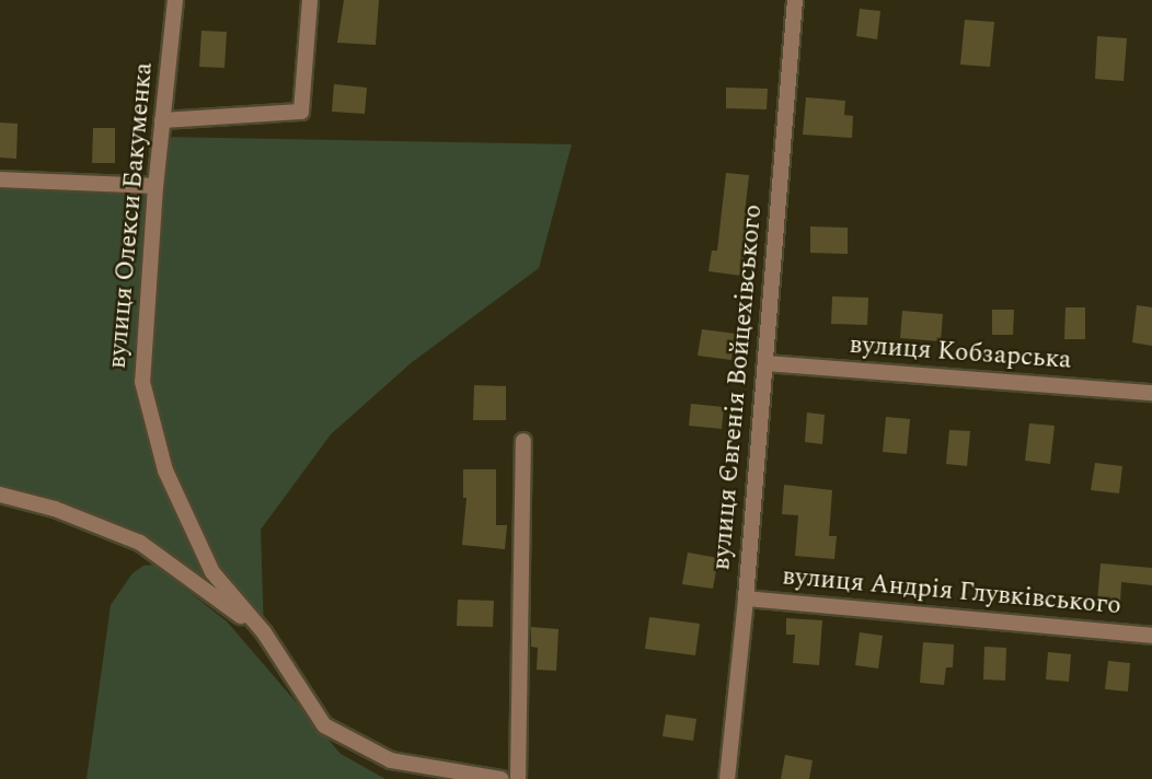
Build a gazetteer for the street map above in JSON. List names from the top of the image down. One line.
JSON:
{"streets":{"street":["вулиця Олекси Бакуменка","вулиця Кобзарська","вулиця Євгенія Войцехівського","вулиця Андрія Глувківського"]},"crossings":[["вулиця Кобзарська","вулиця Євгенія Войцехівського"],["вулиця Євгенія Войцехівського","вулиця Андрія Глувківського"]]}
